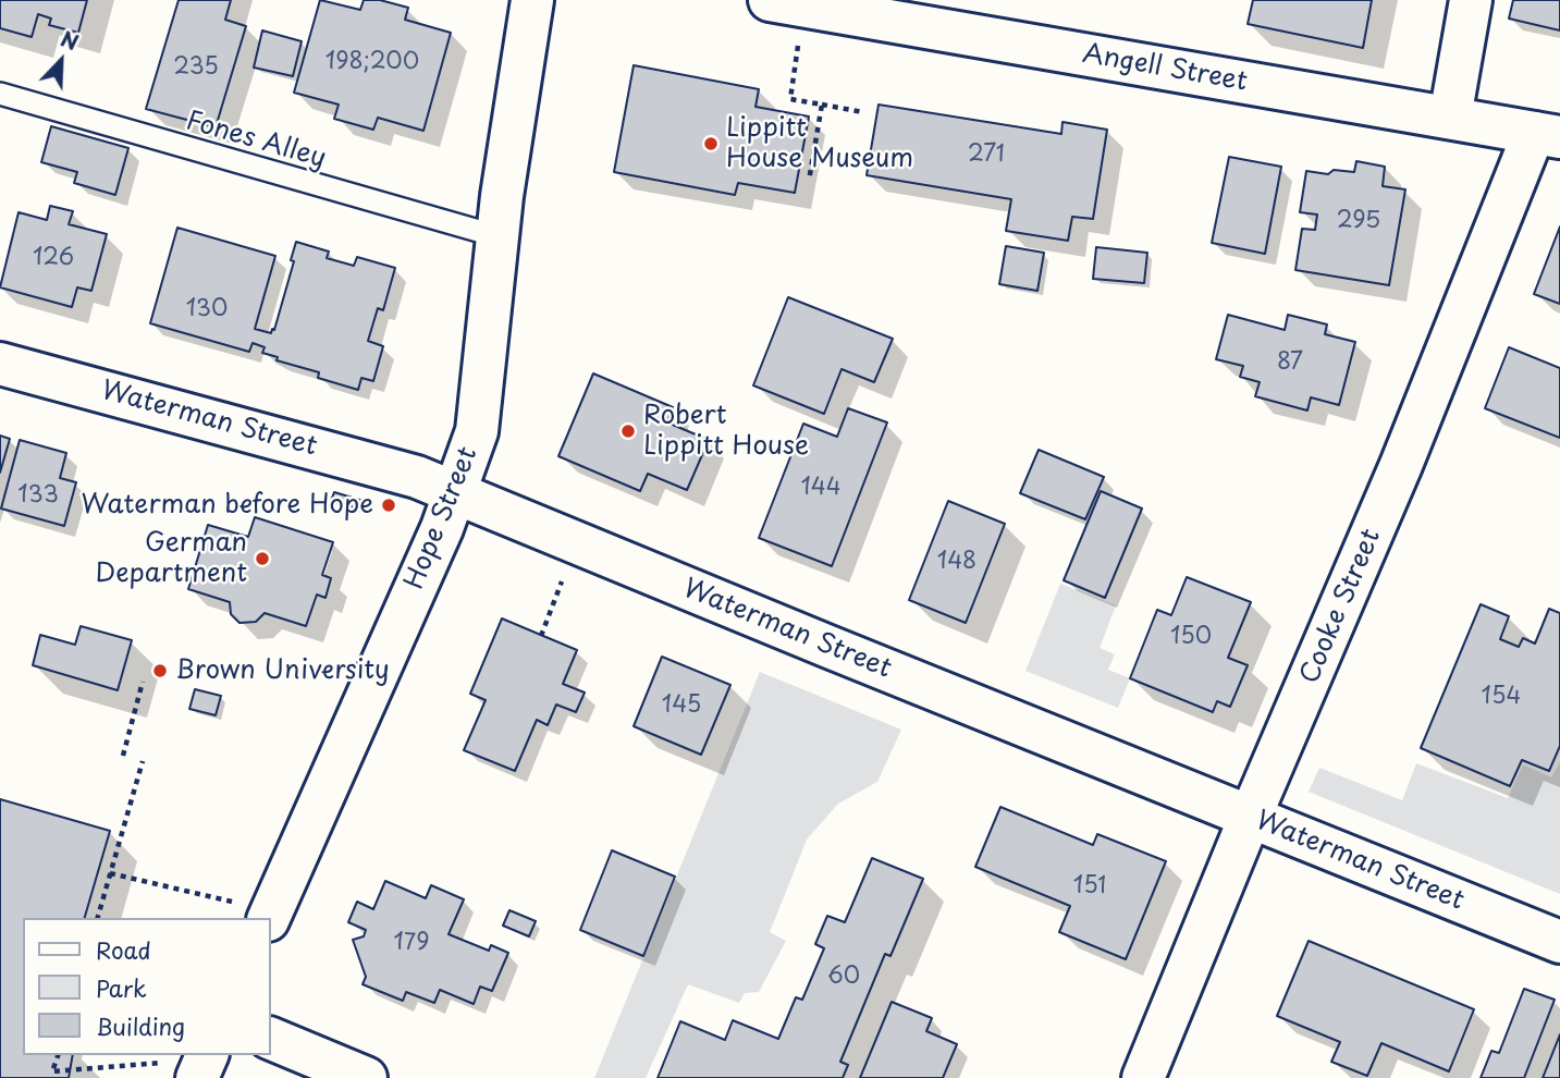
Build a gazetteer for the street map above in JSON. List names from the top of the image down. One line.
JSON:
{"streets":{"main road":["Angell Street","Waterman Street","Hope Street","Cooke Street"],"lane":["Fones Alley"]},"crossings":[["Angell Street","Cooke Street"],["Fones Alley","Hope Street"],["Waterman Street","Hope Street"],["Waterman Street","Cooke Street"]],"places":["Lippitt House Museum","Robert Lippitt House","Waterman before Hope","German Department","Brown University"],"house_numbers":["198;200","235","271","295","126","130","87","144","133","148","150","154","145","151","179","60"],"legend":["Road","Park","Building"],"north":"top right"}
